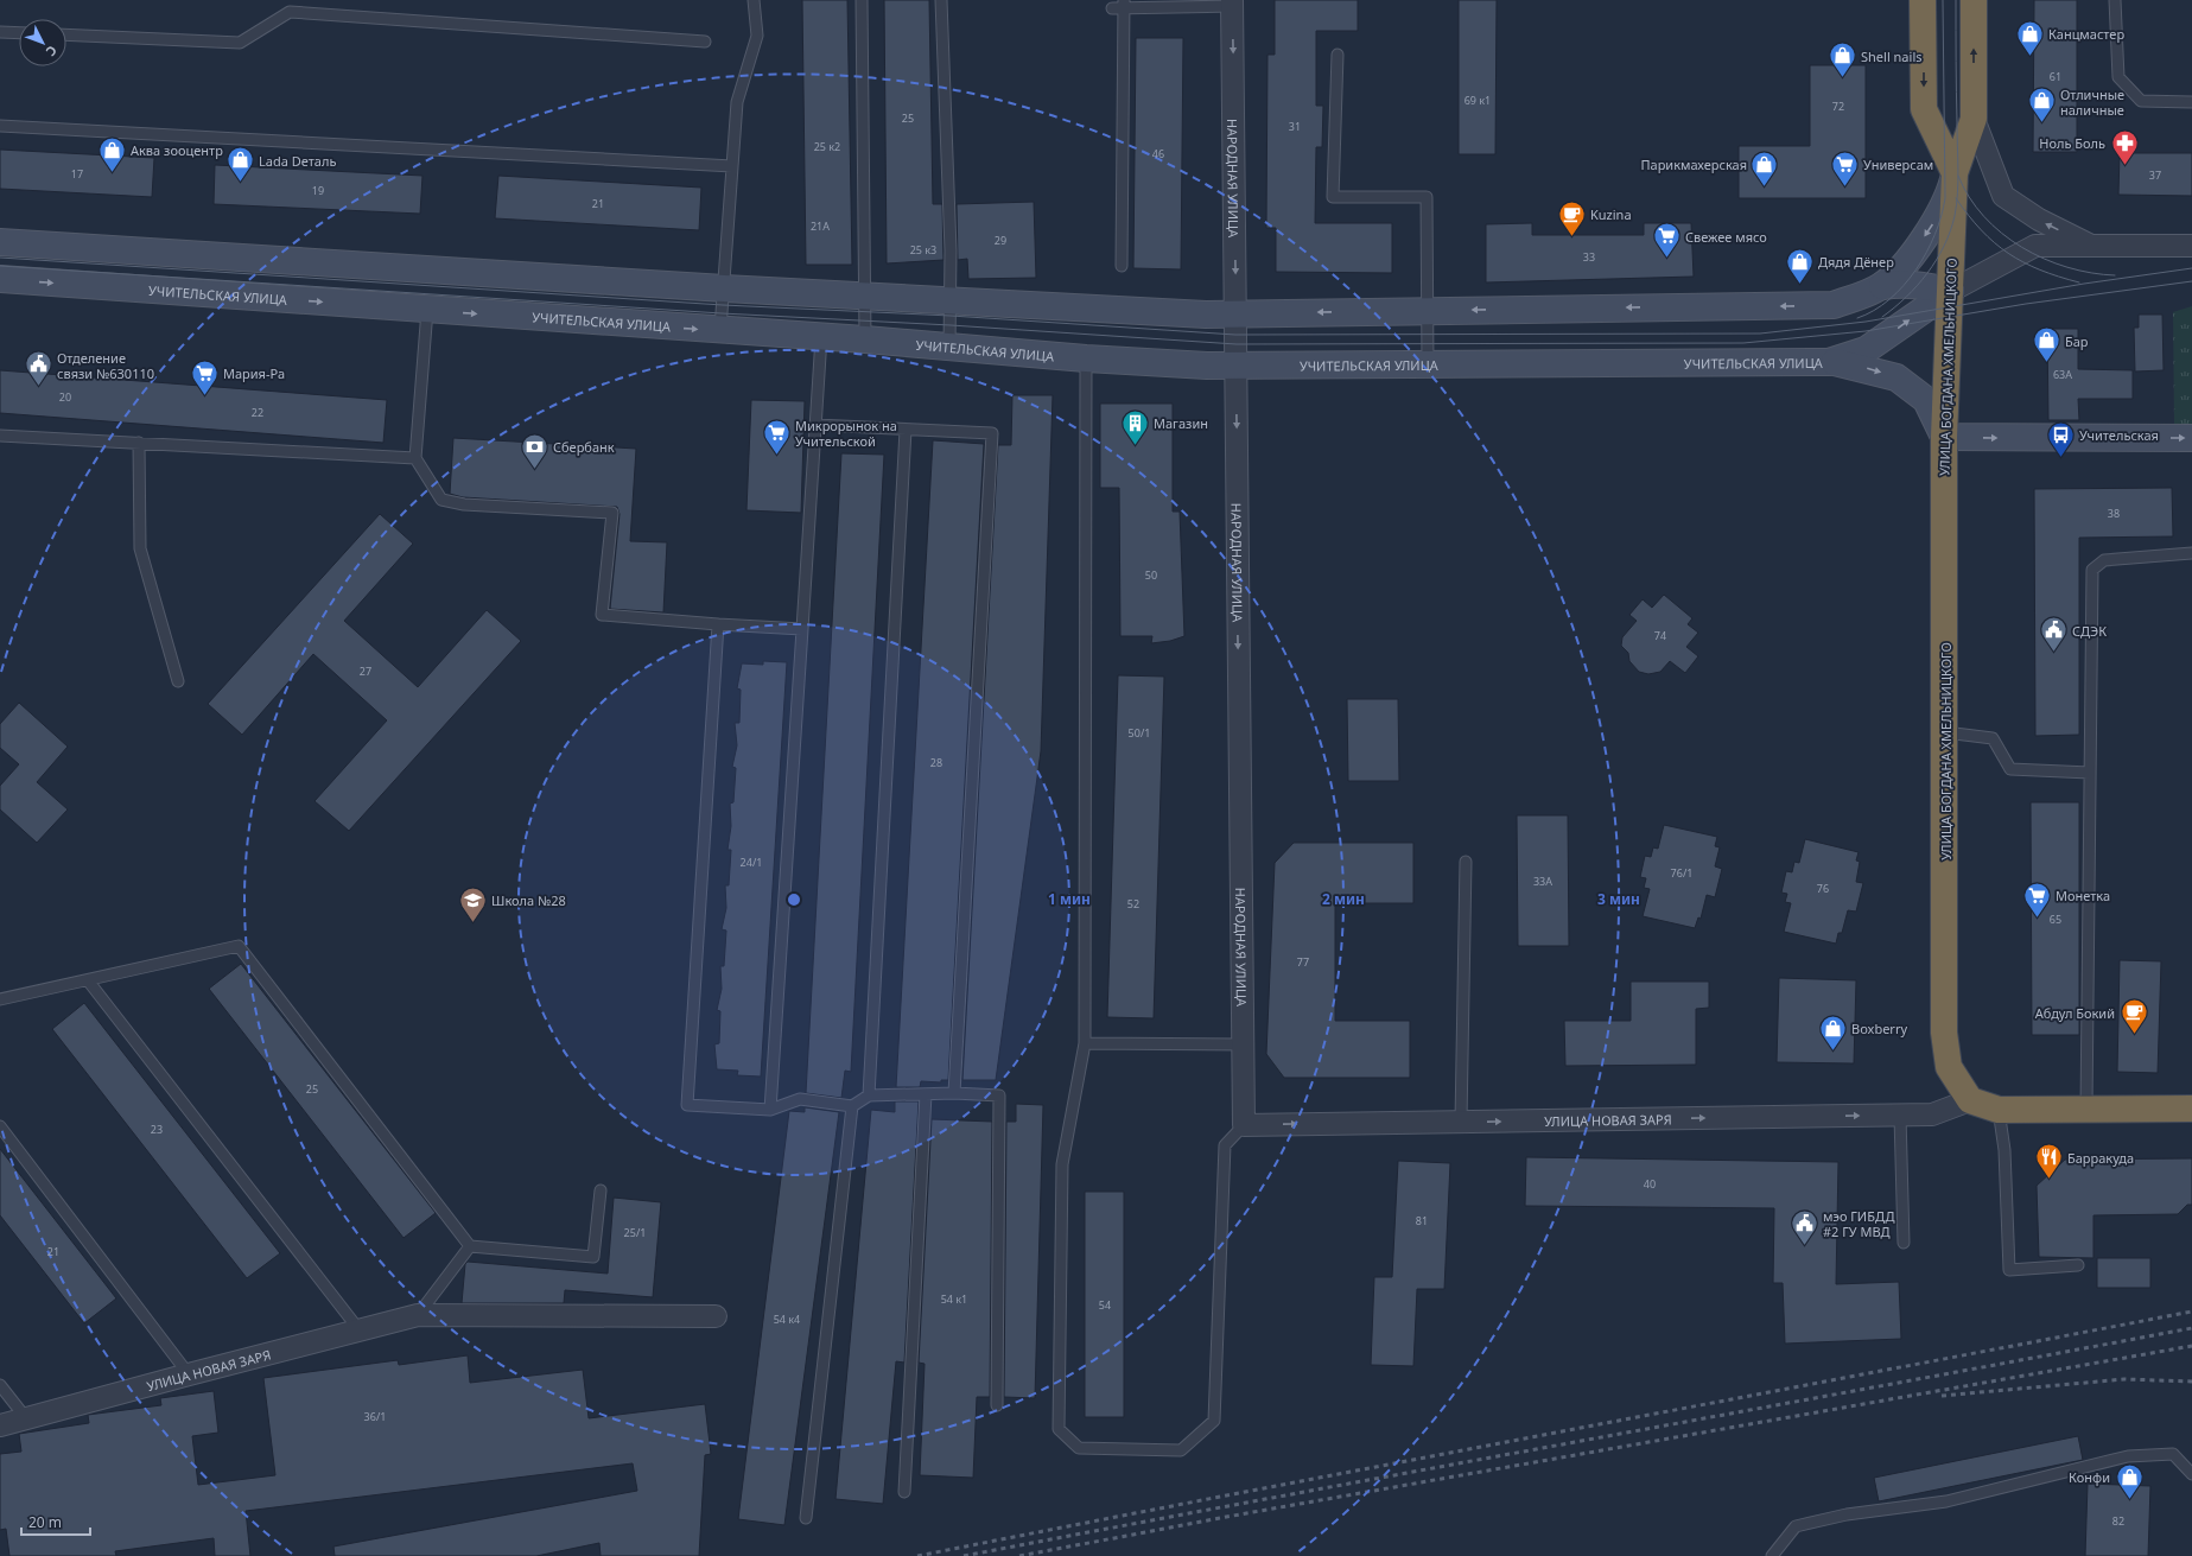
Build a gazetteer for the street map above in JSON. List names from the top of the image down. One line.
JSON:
{"streets":{"highway":["УЛИЦА БОГДАНА ХМЕЛЬНИЦКОГО"],"main road":["УЧИТЕЛЬСКАЯ УЛИЦА"],"street":["НАРОДНАЯ УЛИЦА","УЛИЦА НОВАЯ ЗАРЯ"]},"crossings":[["НАРОДНАЯ УЛИЦА","УЧИТЕЛЬСКАЯ УЛИЦА"],["НАРОДНАЯ УЛИЦА","УЛИЦА НОВАЯ ЗАРЯ"],["УЧИТЕЛЬСКАЯ УЛИЦА","УЛИЦА БОГДАНА ХМЕЛЬНИЦКОГО"],["УЛИЦА БОГДАНА ХМЕЛЬНИЦКОГО","УЛИЦА НОВАЯ ЗАРЯ"]],"one_way":["НАРОДНАЯ УЛИЦА","УЧИТЕЛЬСКАЯ УЛИЦА","УЛИЦА НОВАЯ ЗАРЯ"],"places":{"shop":["Канцмастер","Shell nails","Отличные наличные","Аква зооцентр","Lada Dеталь","Парикмахерская","Дядя Дёнер","Бар","Boxberry","Конфи"],"pharmacy":["Ноль Боль"],"supermarket":["Универсам","Свежее мясо","Мария-Ра","Микрорынок на Учительской","Монетка"],"cafe":["Kuzina","Абдул Бокий"],"public building":["Отделение связи №630110","СДЭК","мэо ГИБДД #2 ГУ МВД"],"building":["Магазин"],"bus stop":["Учительская"],"bank":["Сбербанк"],"school or university":["Школа №28"],"restaurant":["Барракуда"]},"house_numbers":["61","69 к1","72","25","31","25 к2","46","17","37","19","21","21А","29","25 к3","33","63А","20","22","38","50","74","27","50/1","28","24/1","76/1","33А","76","52","65","77","25","23","40","81","25/1","21","54 к1","54","54 к4","36/1","82"],"scale_bar":"20 m","north":"bottom right","rings":["1 мин","2 мин","3 мин"]}
